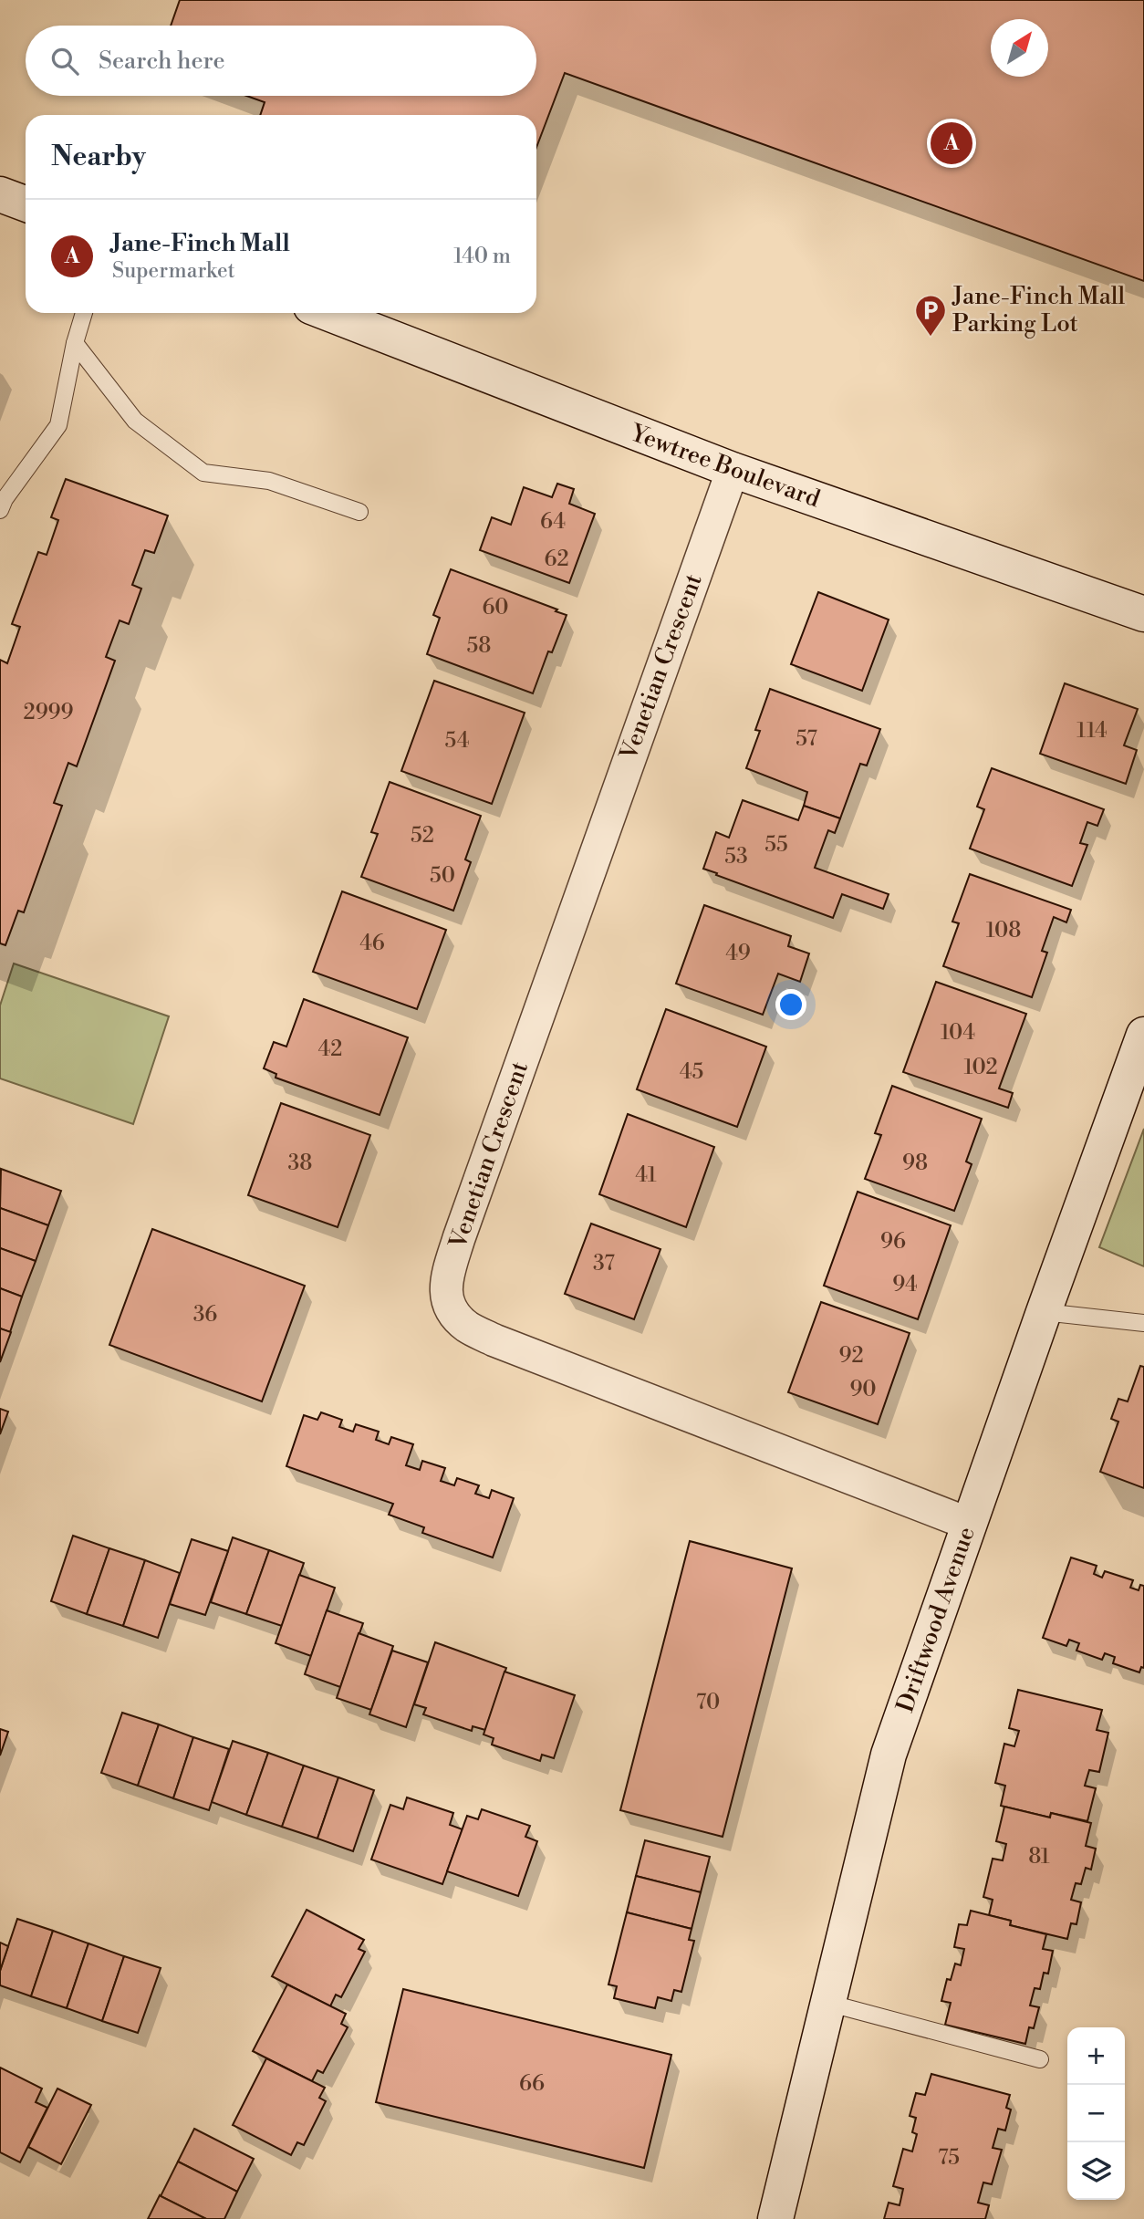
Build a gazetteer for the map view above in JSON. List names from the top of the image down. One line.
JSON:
{"streets":{"street":["Yewtree Boulevard","Venetian Crescent","Driftwood Avenue"]},"crossings":[["Yewtree Boulevard","Venetian Crescent"],["Venetian Crescent","Driftwood Avenue"]],"places":{"parking":["Jane-Finch Mall Parking Lot"]},"house_numbers":["64","62","60","58","2999","114","57","54","52","55","53","50","108","46","49","104","42","102","45","38","98","41","96","37","94","36","92","90","70","81","66","75"],"north":"top right","page":{"search":"Search here","heading":"Nearby","pins":"A","list":[{"mark":"A","name":"Jane-Finch Mall","note":"Supermarket","value":"140 m"}],"map_buttons":["+","−"]}}
